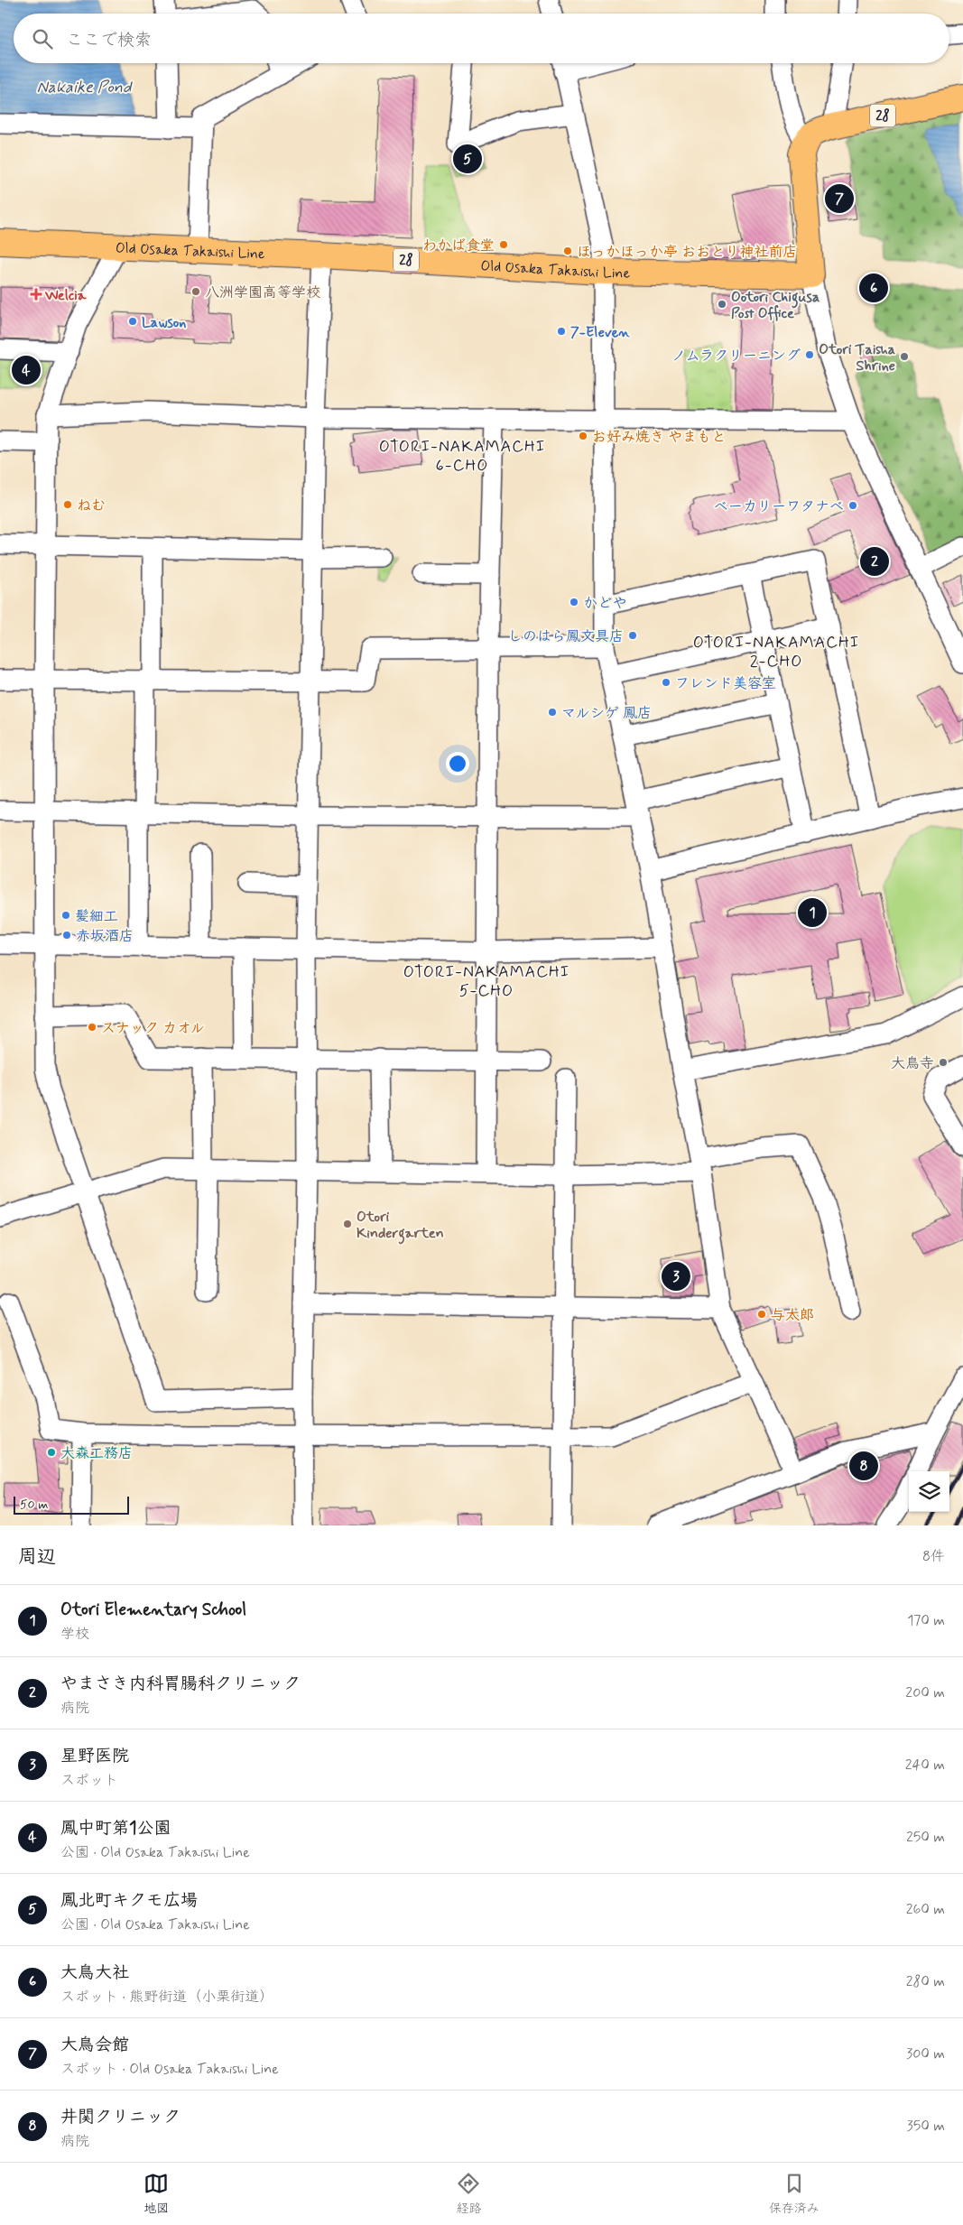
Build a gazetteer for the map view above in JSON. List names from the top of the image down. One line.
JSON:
{"streets":{"main road":["28","Old Osaka Takaishi Line"]},"districts":["OTORI-NAKAMACHI 6-CHO","OTORI-NAKAMACHI 2-CHO","OTORI-NAKAMACHI 5-CHO"],"water":["Nakaike Pond"],"places":{"other":["わかば食堂","ほっかほっか亭 おおとり神社前店","八洲学園高等学校","Ootori Chigusa Post Office","Lawson","7-Eleven","ノムラクリーニング","Otori Taisha Shrine","お好み焼き やまもと","ねむ","ベーカリーワタナベ","かどや","しのはら鳳文具店","フレンド美容室","マルシゲ 鳳店","髪細工","赤坂酒店","スナック カオル","大鳥寺","Otori Kindergarten","与太郎","大森工務店"],"health":["Welcia"]},"scale_bar":"50 m","page":{"search":"ここで検索","pins":["5","7","6","4","2","1","3","8"],"scale":"50 m","heading":["周辺","8件"],"list":[{"mark":"1","name":"Otori Elementary School","note":"学校","value":"170 m"},{"mark":"2","name":"やまさき内科胃腸科クリニック","note":"病院","value":"200 m"},{"mark":"3","name":"星野医院","note":"スポット","value":"240 m"},{"mark":"4","name":"鳳中町第1公園","note":"公園 · Old Osaka Takaishi Line","value":"250 m"},{"mark":"5","name":"鳳北町キクモ広場","note":"公園 · Old Osaka Takaishi Line","value":"260 m"},{"mark":"6","name":"大鳥大社","note":"スポット · 熊野街道（小栗街道）","value":"280 m"},{"mark":"7","name":"大鳥会館","note":"スポット · Old Osaka Takaishi Line","value":"300 m"},{"mark":"8","name":"井関クリニック","note":"病院","value":"350 m"}],"nav":["地図","経路","保存済み"]}}
